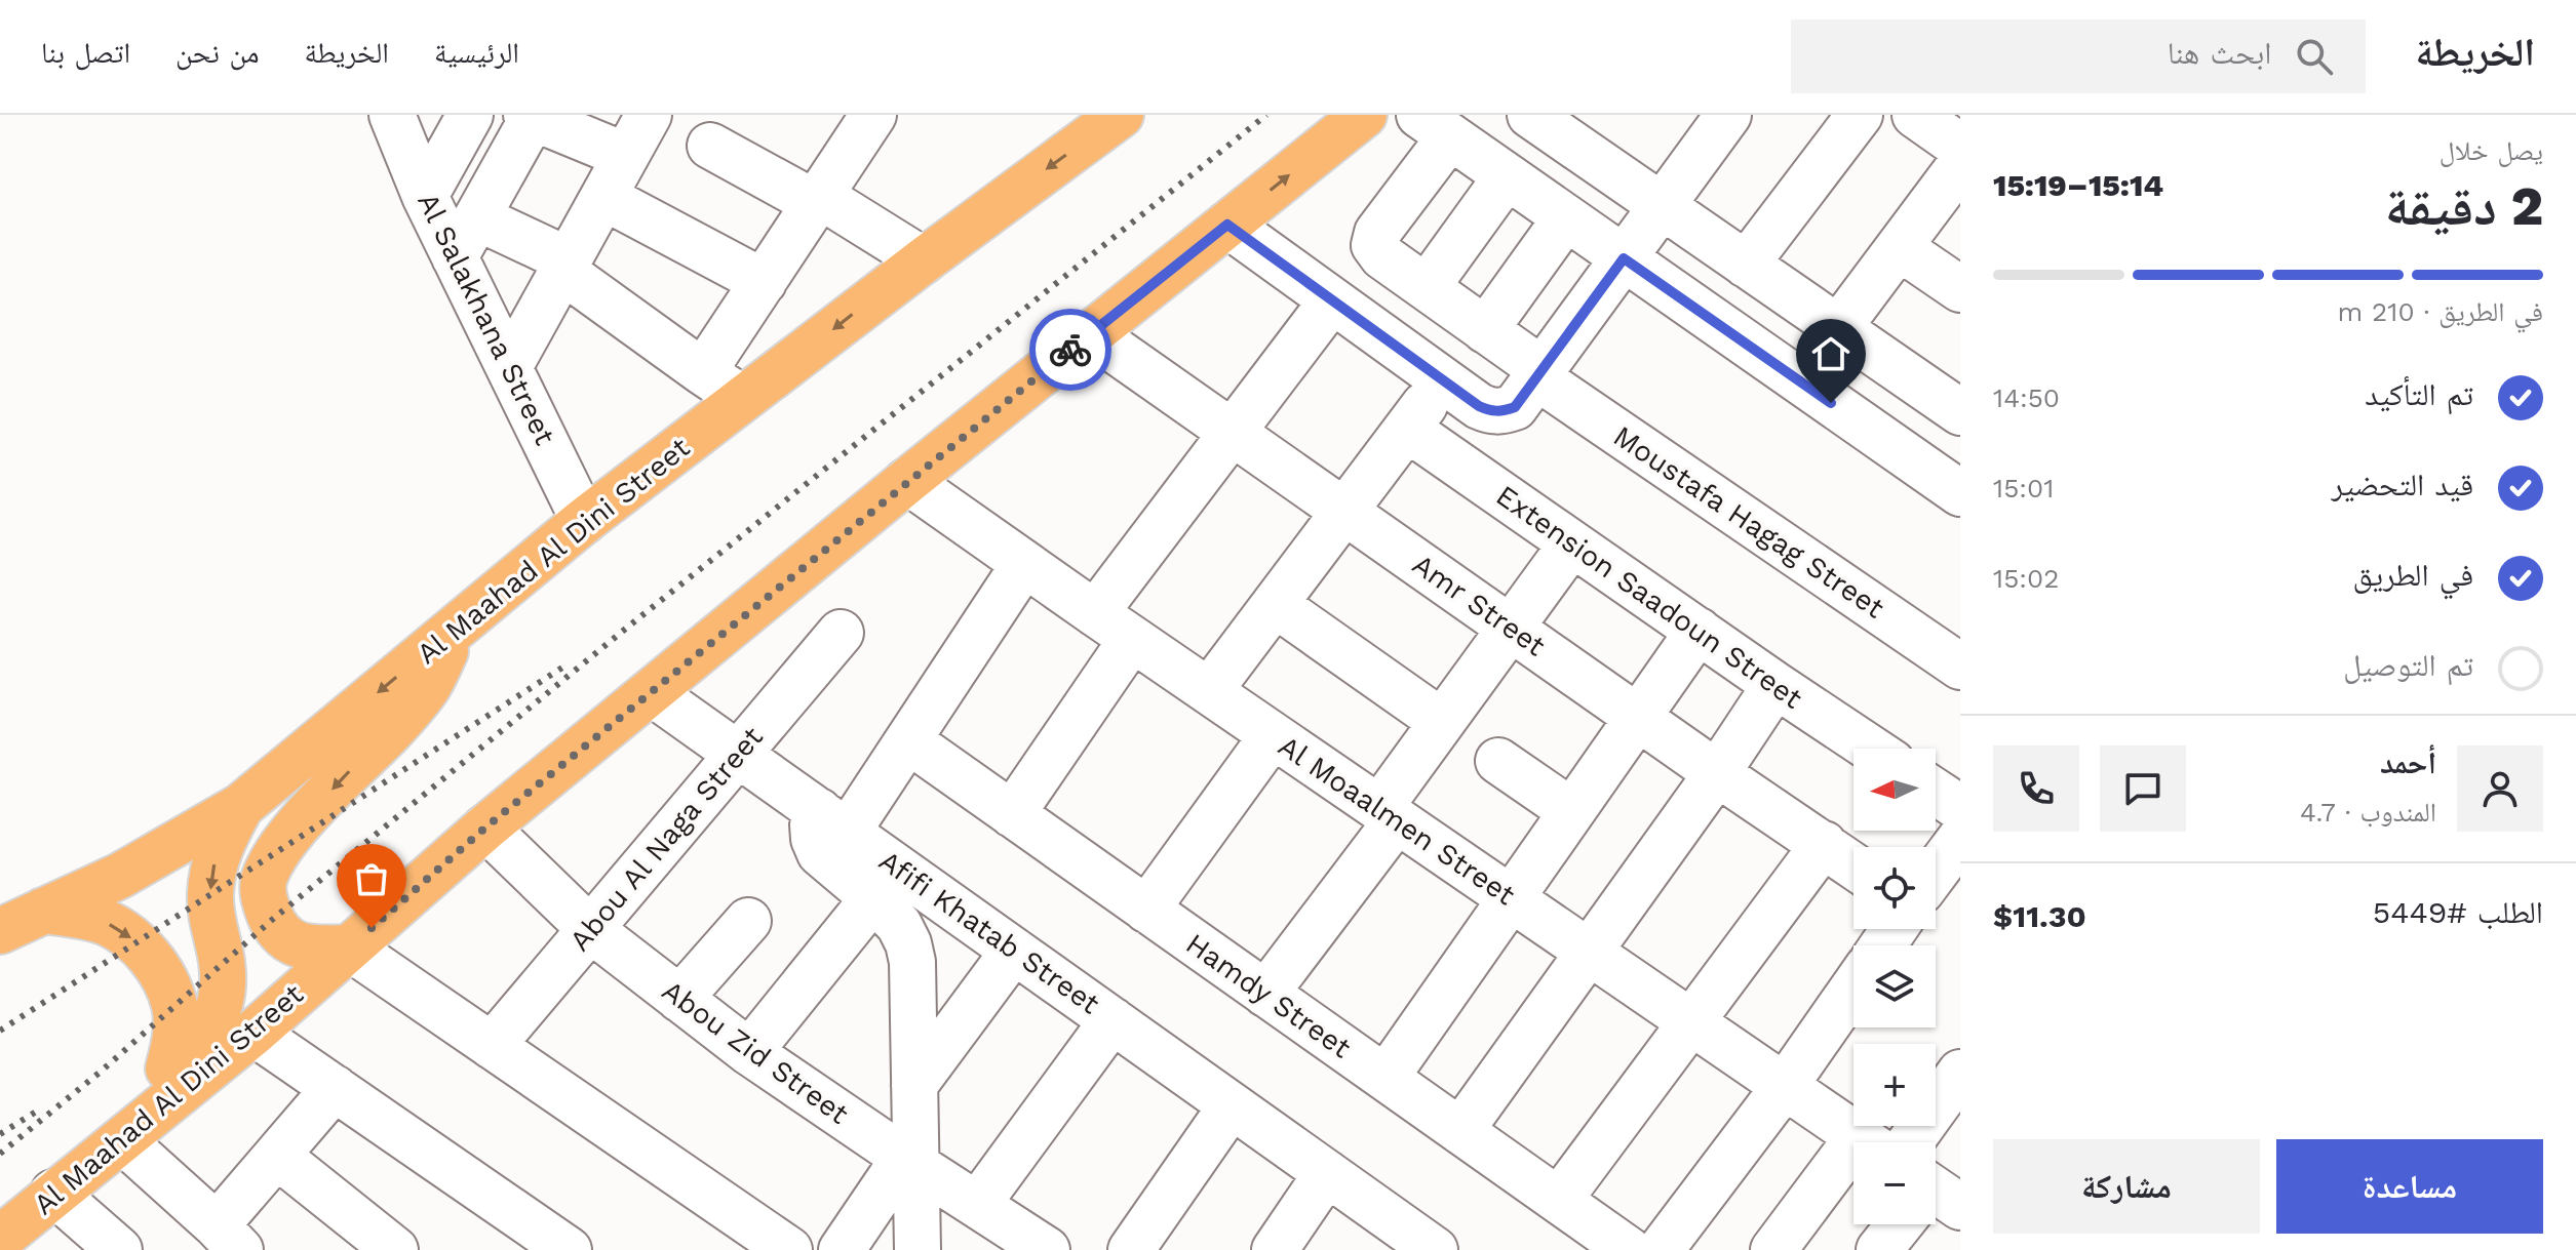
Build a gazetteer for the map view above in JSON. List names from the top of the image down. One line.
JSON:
{"streets":{"main road":["Al Maahad Al Dini Street"],"street":["Al Salakhana Street","Moustafa Hagag Street","Extension Saadoun Street","Amr Street","Al Moaalmen Street","Abou Al Naga Street","Afifi Khatab Street","Hamdy Street","Abou Zid Street"]},"crossings":[["Al Salakhana Street","Al Maahad Al Dini Street"],["Al Maahad Al Dini Street","Amr Street"],["Al Maahad Al Dini Street","Al Moaalmen Street"],["Al Maahad Al Dini Street","Afifi Khatab Street"],["Al Maahad Al Dini Street","Abou Zid Street"],["Abou Al Naga Street","Afifi Khatab Street"],["Abou Al Naga Street","Abou Zid Street"]],"north":"left","page":{"header":"الخريطة","search":"ابحث هنا","nav":["الرئيسية","الخريطة","من نحن","اتصل بنا"],"heading":["2 دقيقة","يصل خلال","15:14–15:19"],"panel":["أحمد","المندوب · 4.7","الطلب #5449","$11.30"],"bar":"في الطريق · 210 m","list":[["تم التأكيد","14:50"],["قيد التحضير","15:01"],["في الطريق","15:02"],"تم التوصيل"],"map_buttons":["+","−"],"buttons":["مساعدة","مشاركة"]}}
